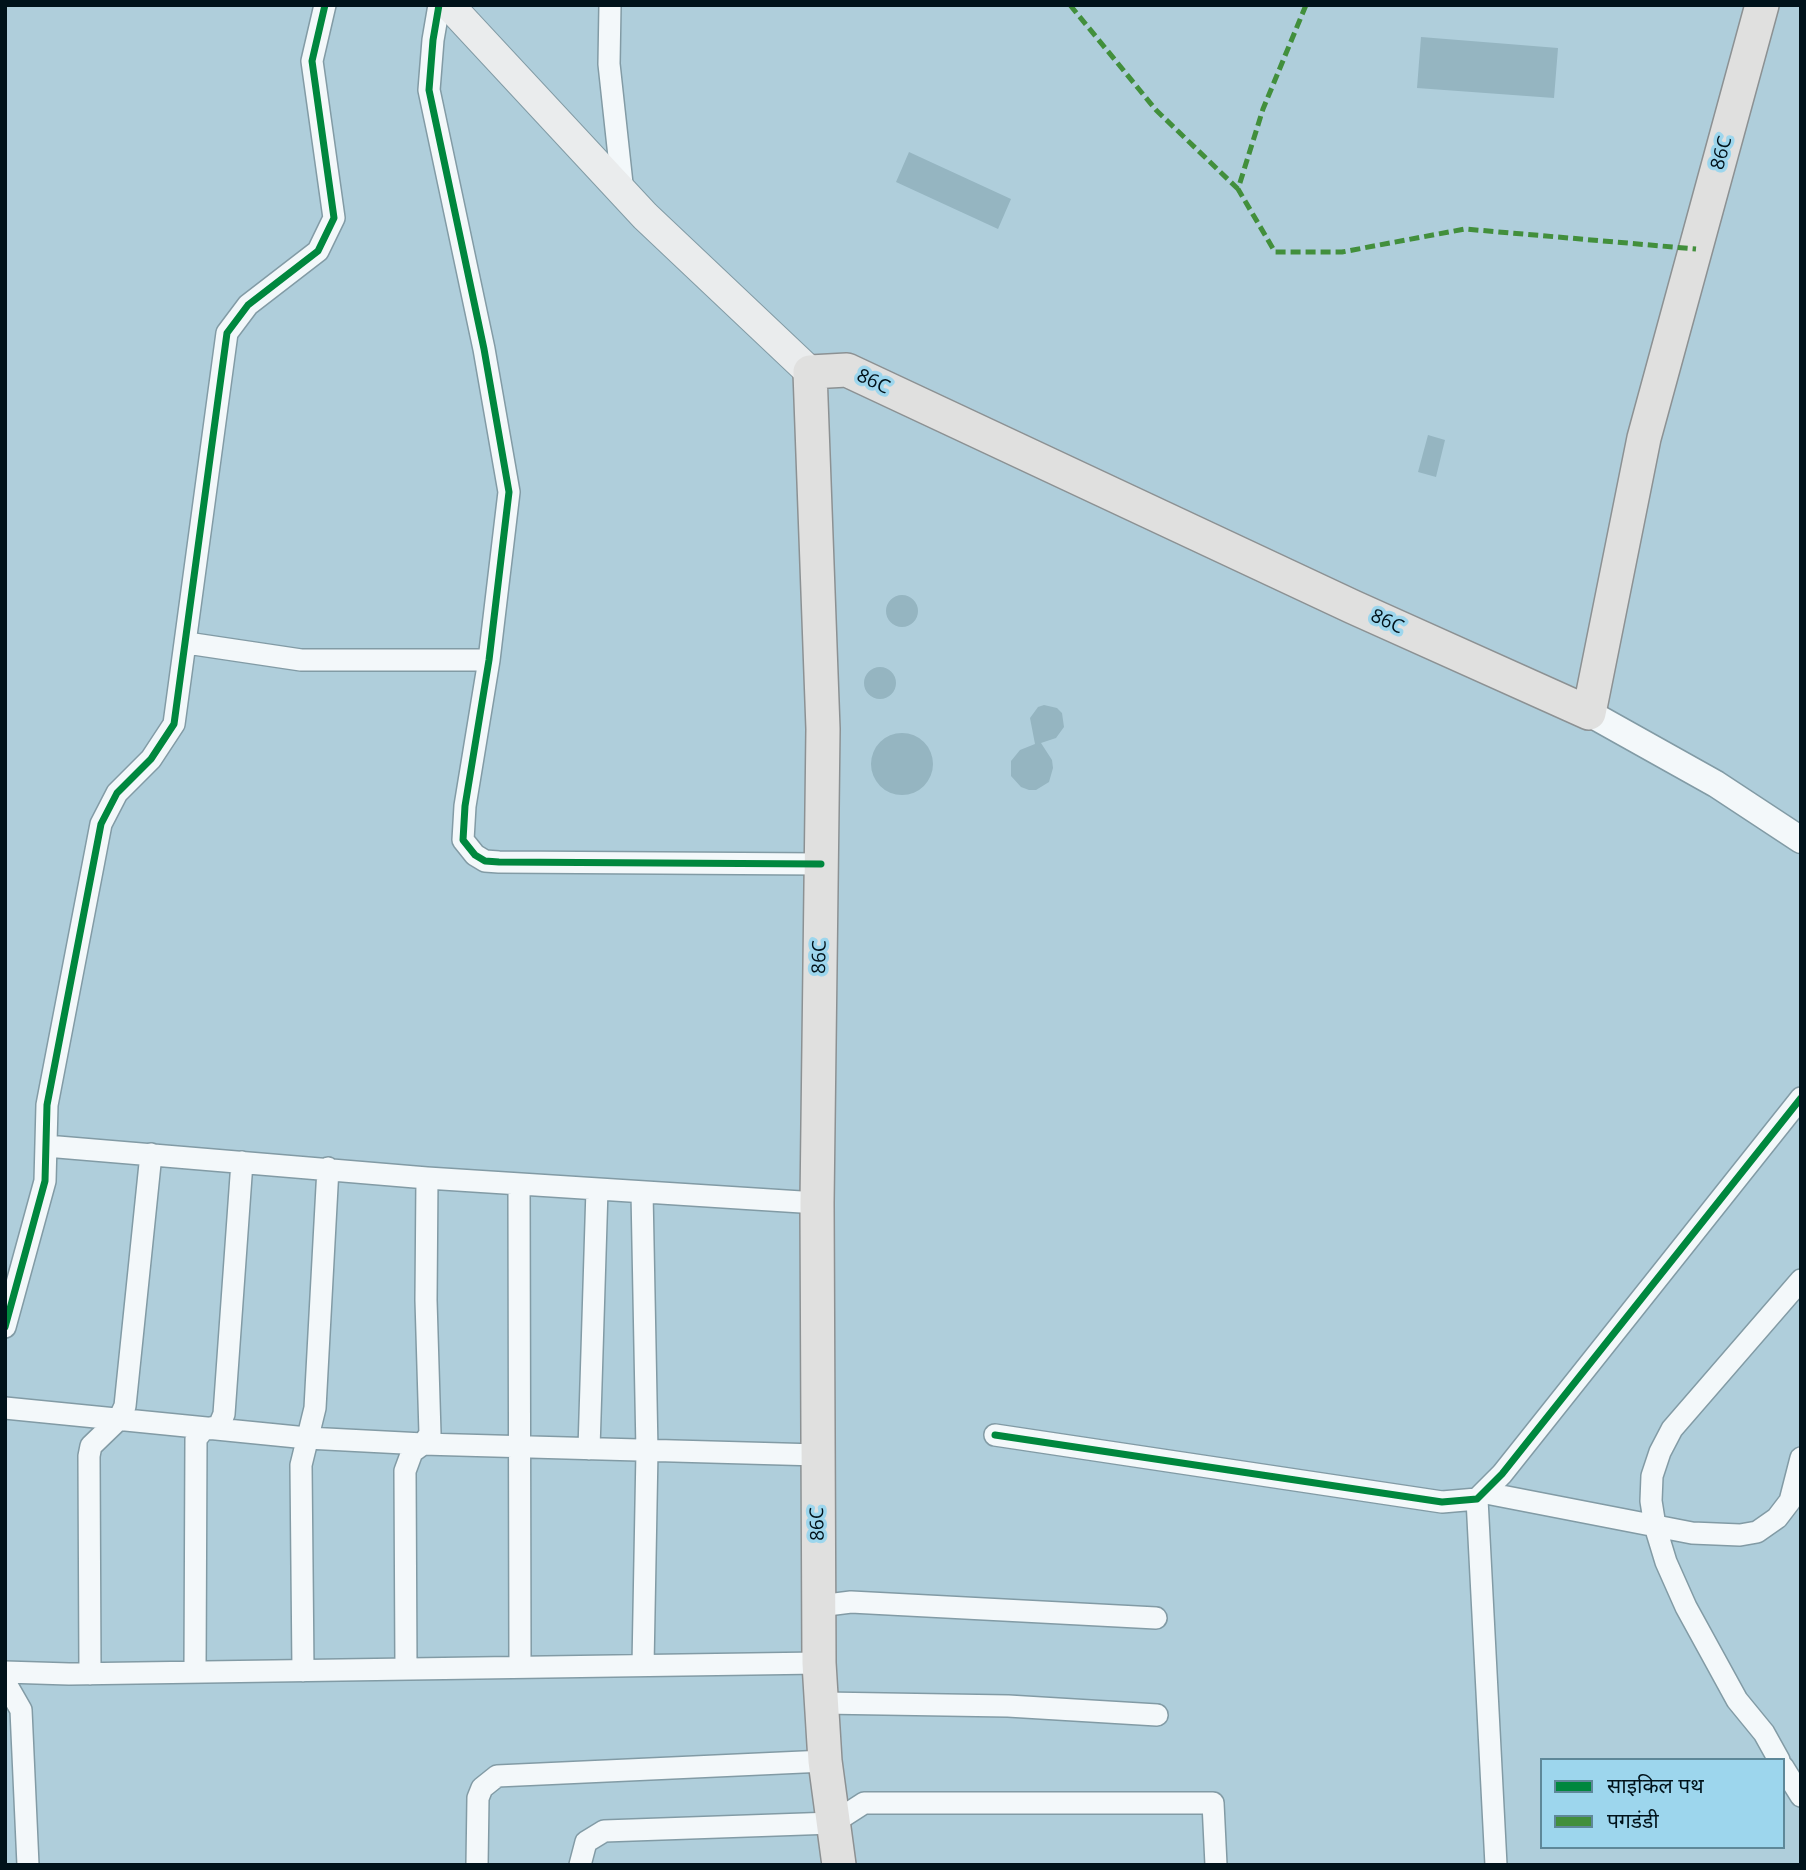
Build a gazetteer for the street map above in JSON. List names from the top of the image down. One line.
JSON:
{"streets":{"main road":["86C"]},"legend":["साइकिल पथ","पगडंडी"]}
